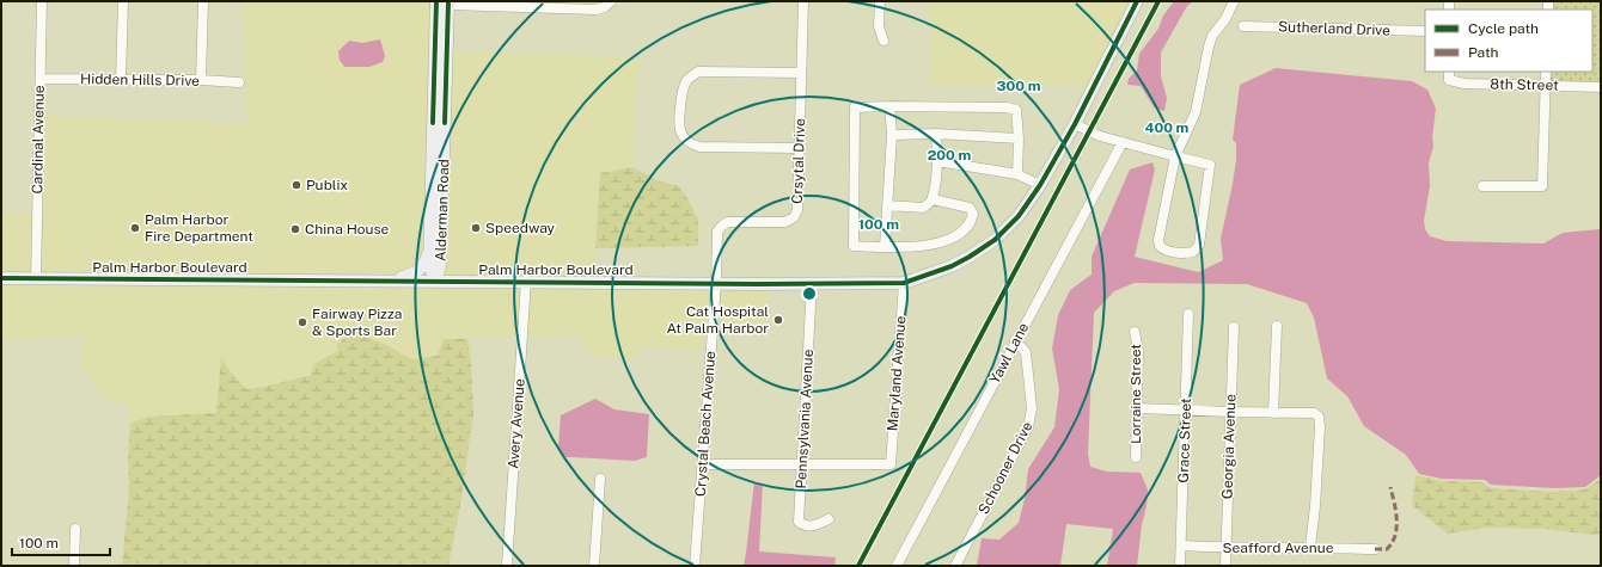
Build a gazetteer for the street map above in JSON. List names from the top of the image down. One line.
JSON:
{"streets":{"main road":["Alderman Road","Palm Harbor Boulevard"],"street":["Sutherland Drive","Hidden Hills Drive","8th Street","Cardinal Avenue","Crsytal Drive","Yawl Lane","Maryland Avenue","Lorraine Street","Pennsylvania Avenue","Avery Avenue","Crystal Beach Avenue","Grace Street","Georgia Avenue","Schooner Drive","Seafford Avenue"]},"crossings":[["Hidden Hills Drive","Cardinal Avenue"],["Cardinal Avenue","Palm Harbor Boulevard"],["Crsytal Drive","Palm Harbor Boulevard"],["Crsytal Drive","Crystal Beach Avenue"],["Alderman Road","Palm Harbor Boulevard"],["Palm Harbor Boulevard","Maryland Avenue"],["Palm Harbor Boulevard","Pennsylvania Avenue"],["Palm Harbor Boulevard","Avery Avenue"],["Palm Harbor Boulevard","Crystal Beach Avenue"],["Yawl Lane","Schooner Drive"],["Maryland Avenue","Pennsylvania Avenue"],["Grace Street","Seafford Avenue"],["Georgia Avenue","Seafford Avenue"]],"places":["Publix","Palm Harbor Fire Department","Speedway","China House","Cat Hospital At Palm Harbor","Fairway Pizza & Sports Bar"],"legend":["Cycle path","Path"],"scale_bar":"100 m","rings":["300 m","400 m","200 m","100 m"]}
